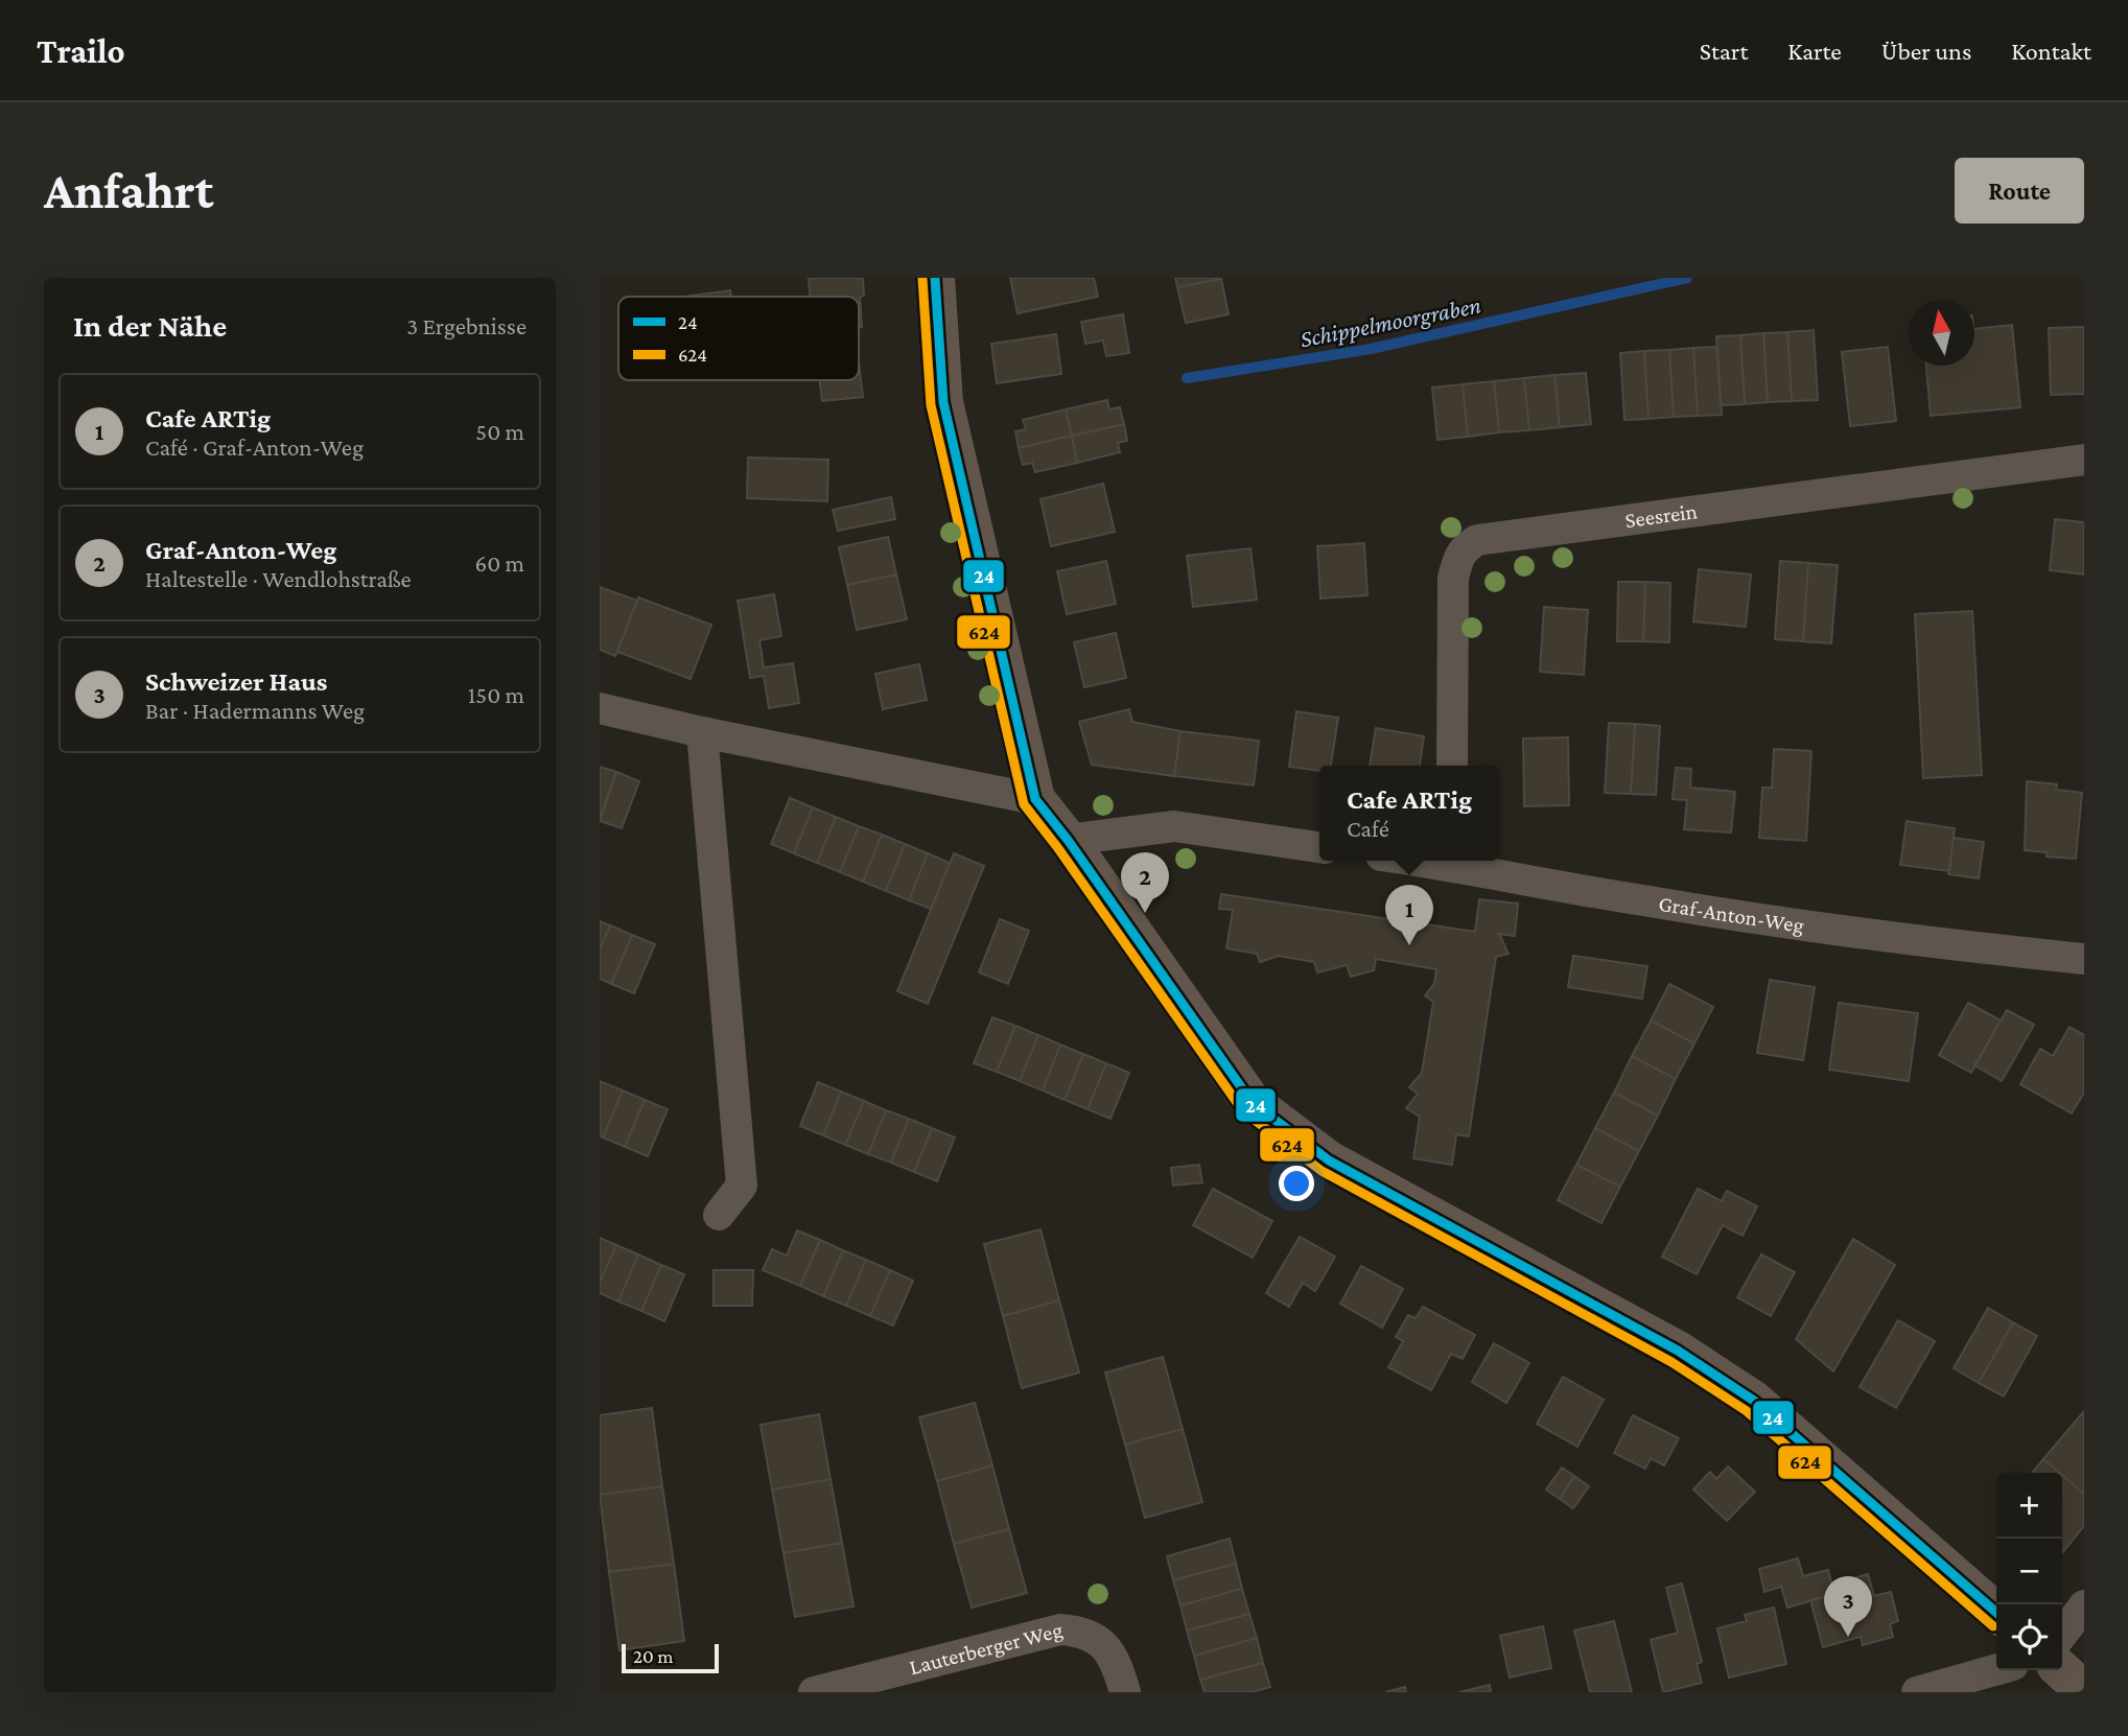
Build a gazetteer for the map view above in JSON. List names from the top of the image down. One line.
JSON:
{"streets":{"street":["Seesrein","Graf-Anton-Weg","Lauterberger Weg"]},"water":["Schippelmoorgraben"],"lines":["transit line 24","transit line 624"],"legend":["24","624"],"scale_bar":"20 m","north":"top","page":{"header":"Trailo","nav":["Start","Karte","Über uns","Kontakt"],"buttons":"Route","title":"Anfahrt","heading":["In der Nähe","3 Ergebnisse"],"list":[{"mark":"1","name":"Cafe ARTig","note":"Café · Graf-Anton-Weg","value":"50 m"},{"mark":"2","name":"Graf-Anton-Weg","note":"Haltestelle · Wendlohstraße","value":"60 m"},{"mark":"3","name":"Schweizer Haus","note":"Bar · Hadermanns Weg","value":"150 m"}],"popup":["Cafe ARTig","Café"],"pins":["2","1","3"],"map_buttons":["+","−"],"scale":"20 m"}}
